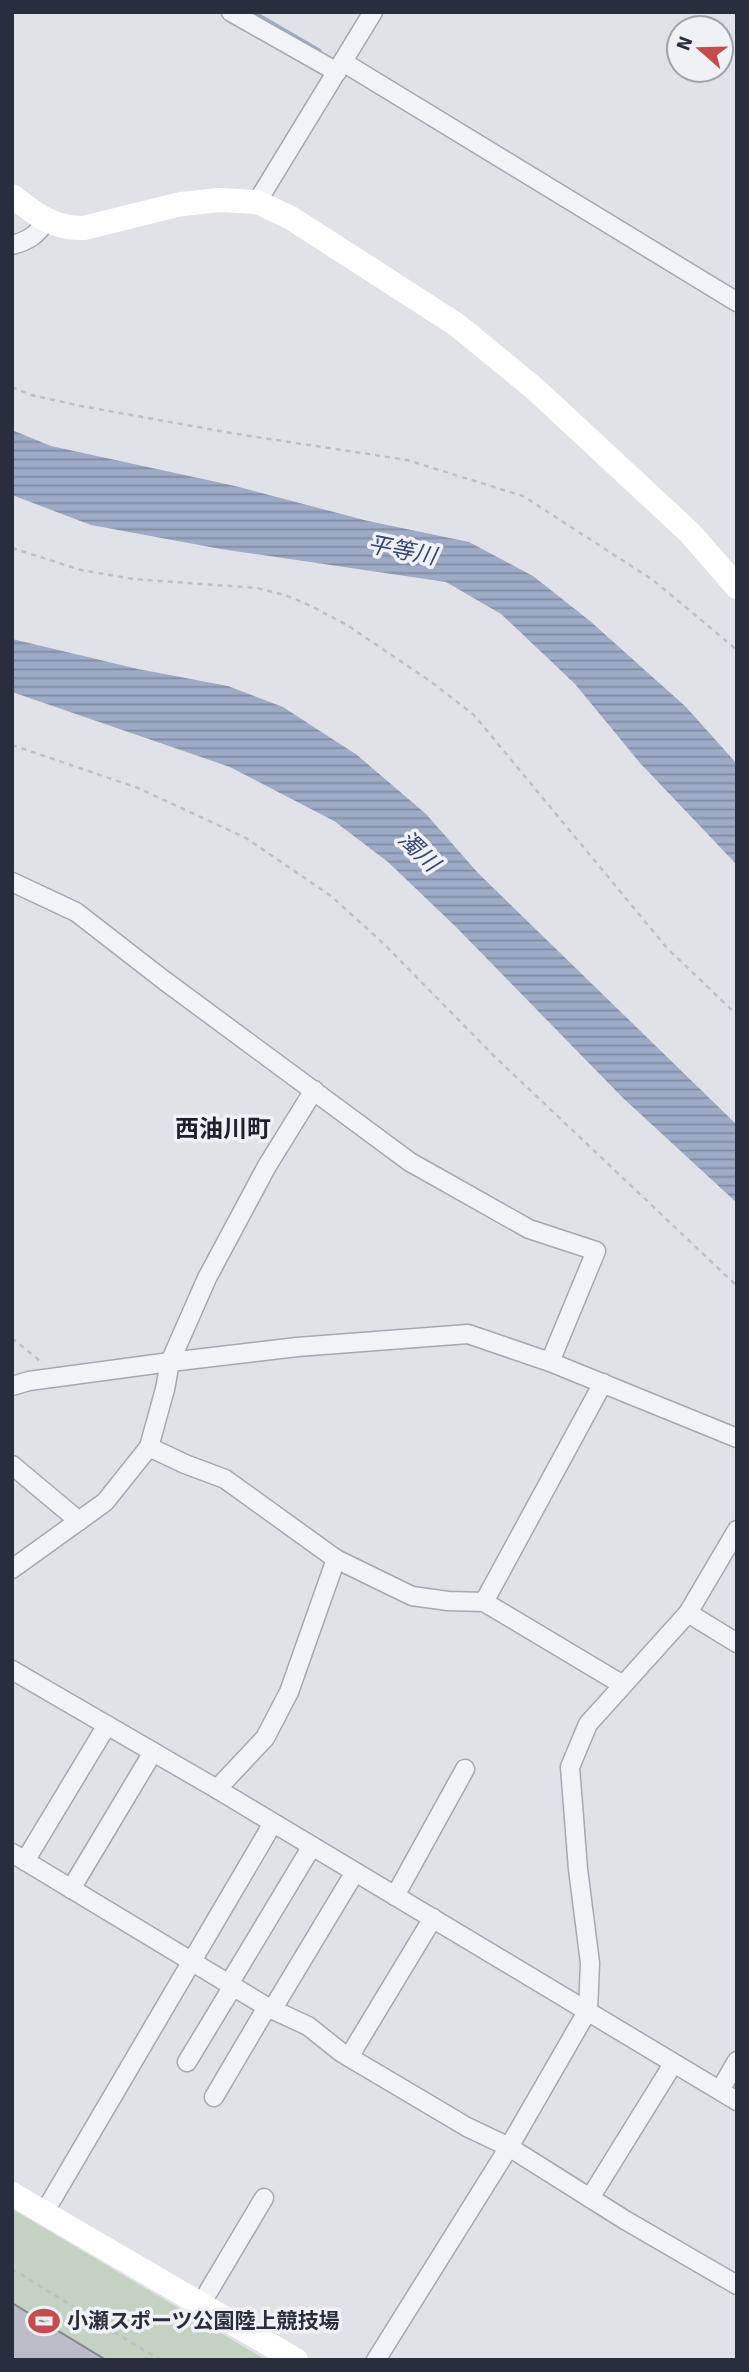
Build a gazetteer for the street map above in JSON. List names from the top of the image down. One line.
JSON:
{"districts":["西油川町"],"water":["平等川","濁川"],"places":{"sports":["小瀬スポーツ公園陸上競技場"]},"north":"left"}
